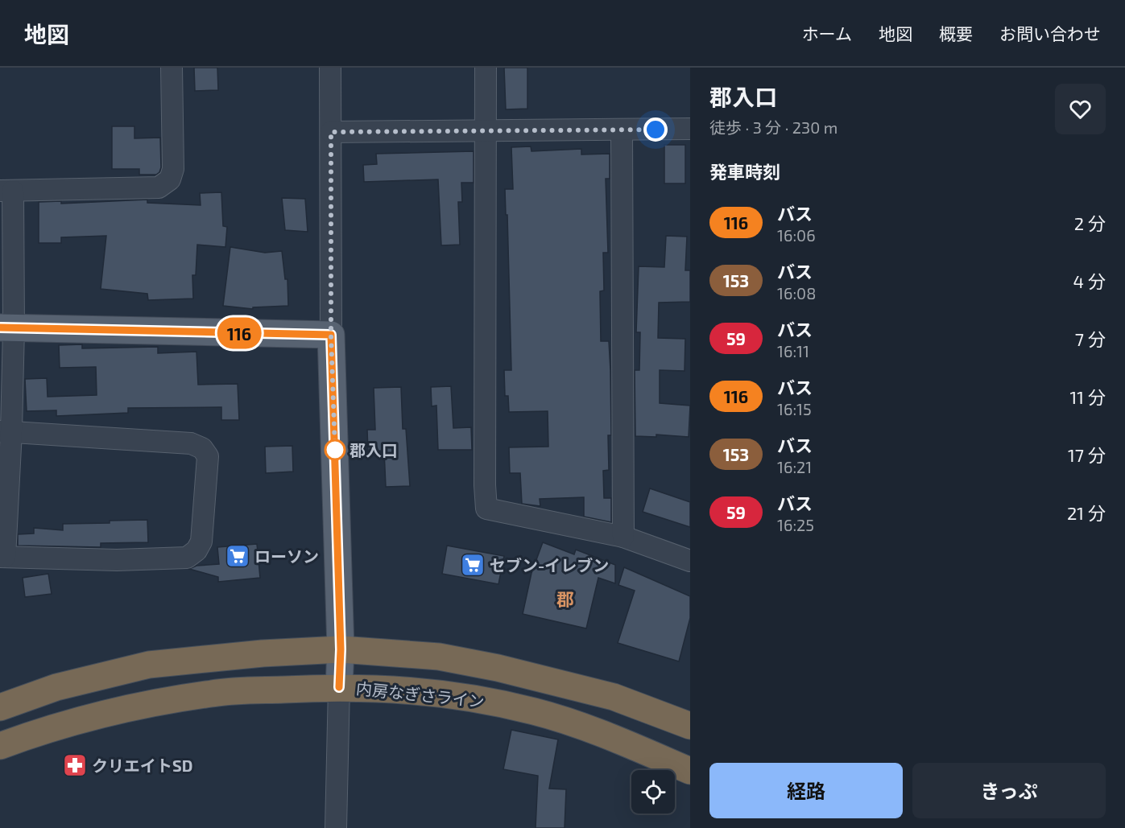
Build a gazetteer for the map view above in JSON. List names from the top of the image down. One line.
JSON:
{"streets":{"highway":["内房なぎさライン"]},"districts":["郡"],"places":{"other":["郡入口"],"supermarket":["ローソン","セブン-イレブン"],"pharmacy":["クリエイトSD"]},"lines":["bus line 116"],"page":{"header":"地図","nav":["ホーム","地図","概要","お問い合わせ"],"on_map":"116","heading":[["郡入口","徒歩 · 3 分 · 230 m"],"発車時刻"],"list":[{"mark":"116","name":"バス","note":"16:06","value":"2 分"},{"mark":"153","name":"バス","note":"16:08","value":"4 分"},{"mark":"59","name":"バス","note":"16:11","value":"7 分"},{"mark":"116","name":"バス","note":"16:15","value":"11 分"},{"mark":"153","name":"バス","note":"16:21","value":"17 分"},{"mark":"59","name":"バス","note":"16:25","value":"21 分"}],"buttons":["経路","きっぷ"]}}
